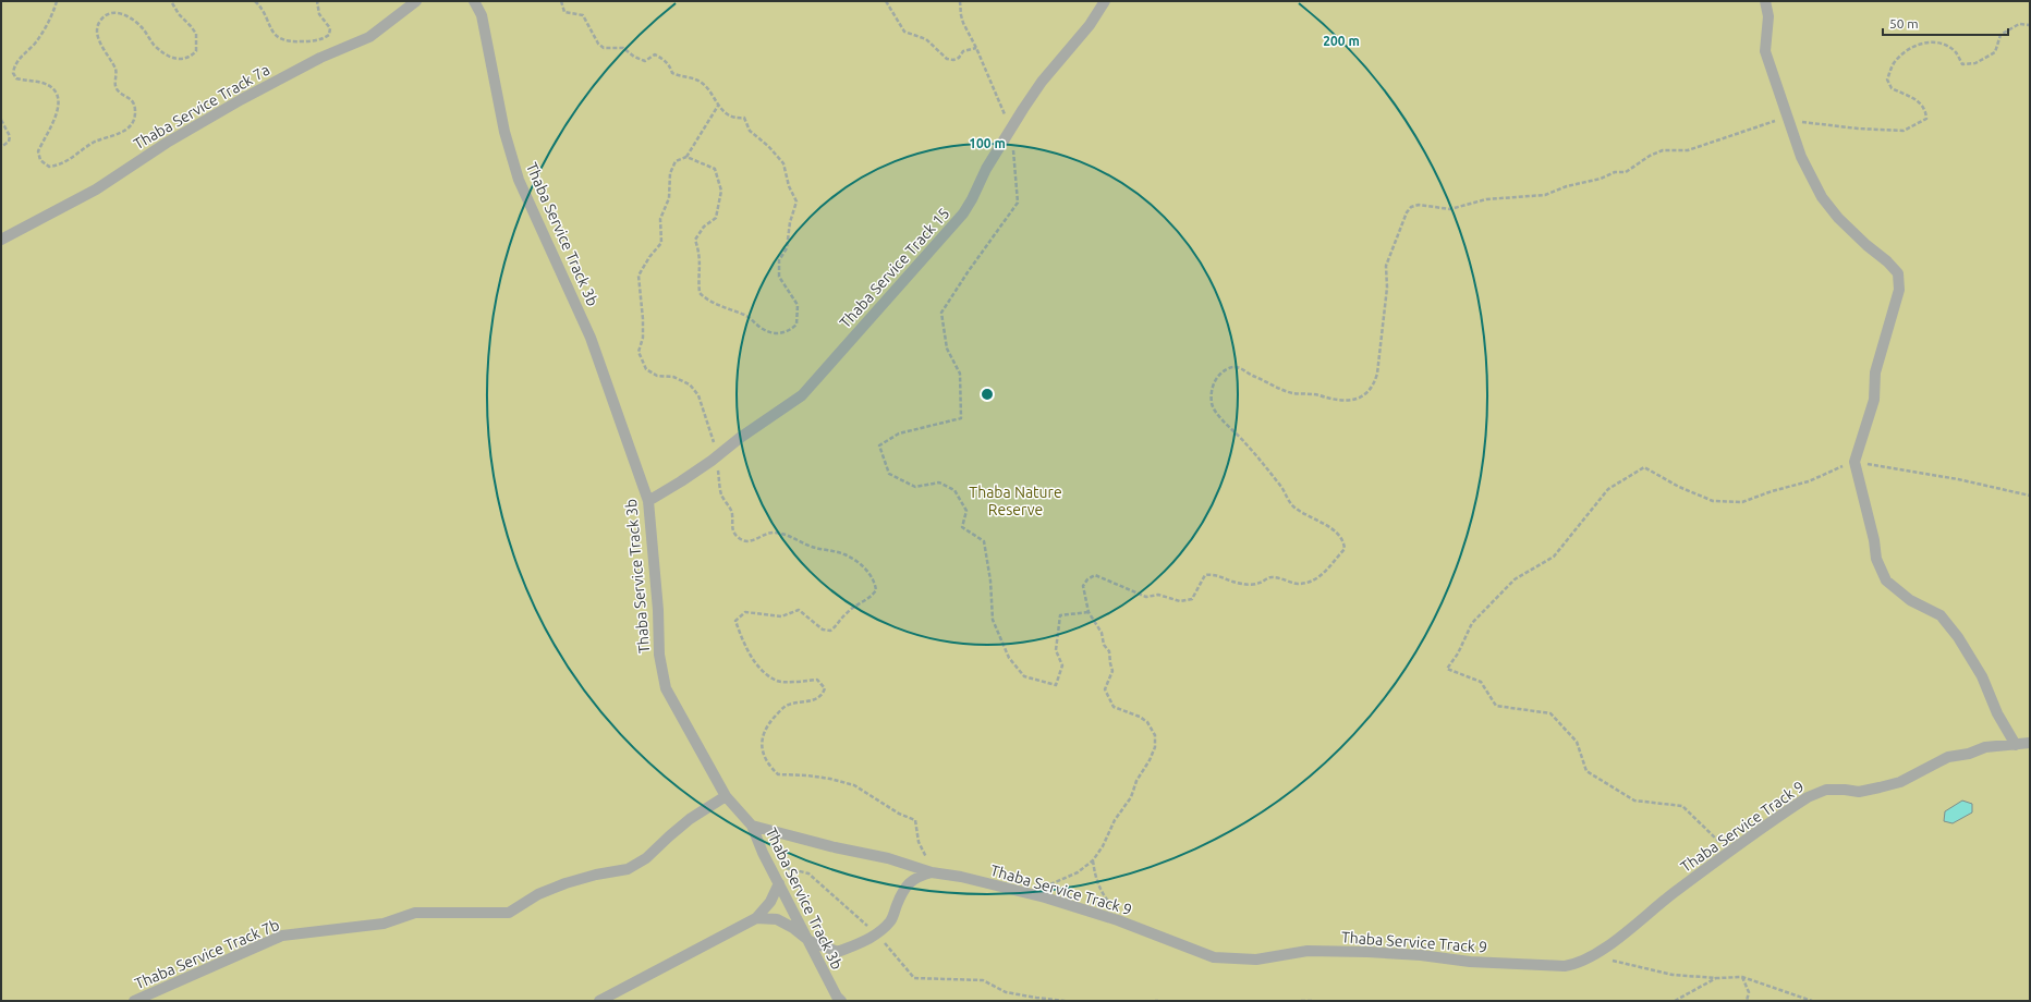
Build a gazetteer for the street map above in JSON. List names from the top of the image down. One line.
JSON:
{"streets":{"street":["Thaba Service Track 7a","Thaba Service Track 3b","Thaba Service Track 15","Thaba Service Track 9","Thaba Service Track 7b"]},"crossings":[["Thaba Service Track 3b","Thaba Service Track 15"],["Thaba Service Track 3b","Thaba Service Track 9"],["Thaba Service Track 3b","Thaba Service Track 7b"]],"parks":["Thaba Nature Reserve"],"scale_bar":"50 m","rings":["200 m","100 m"]}
